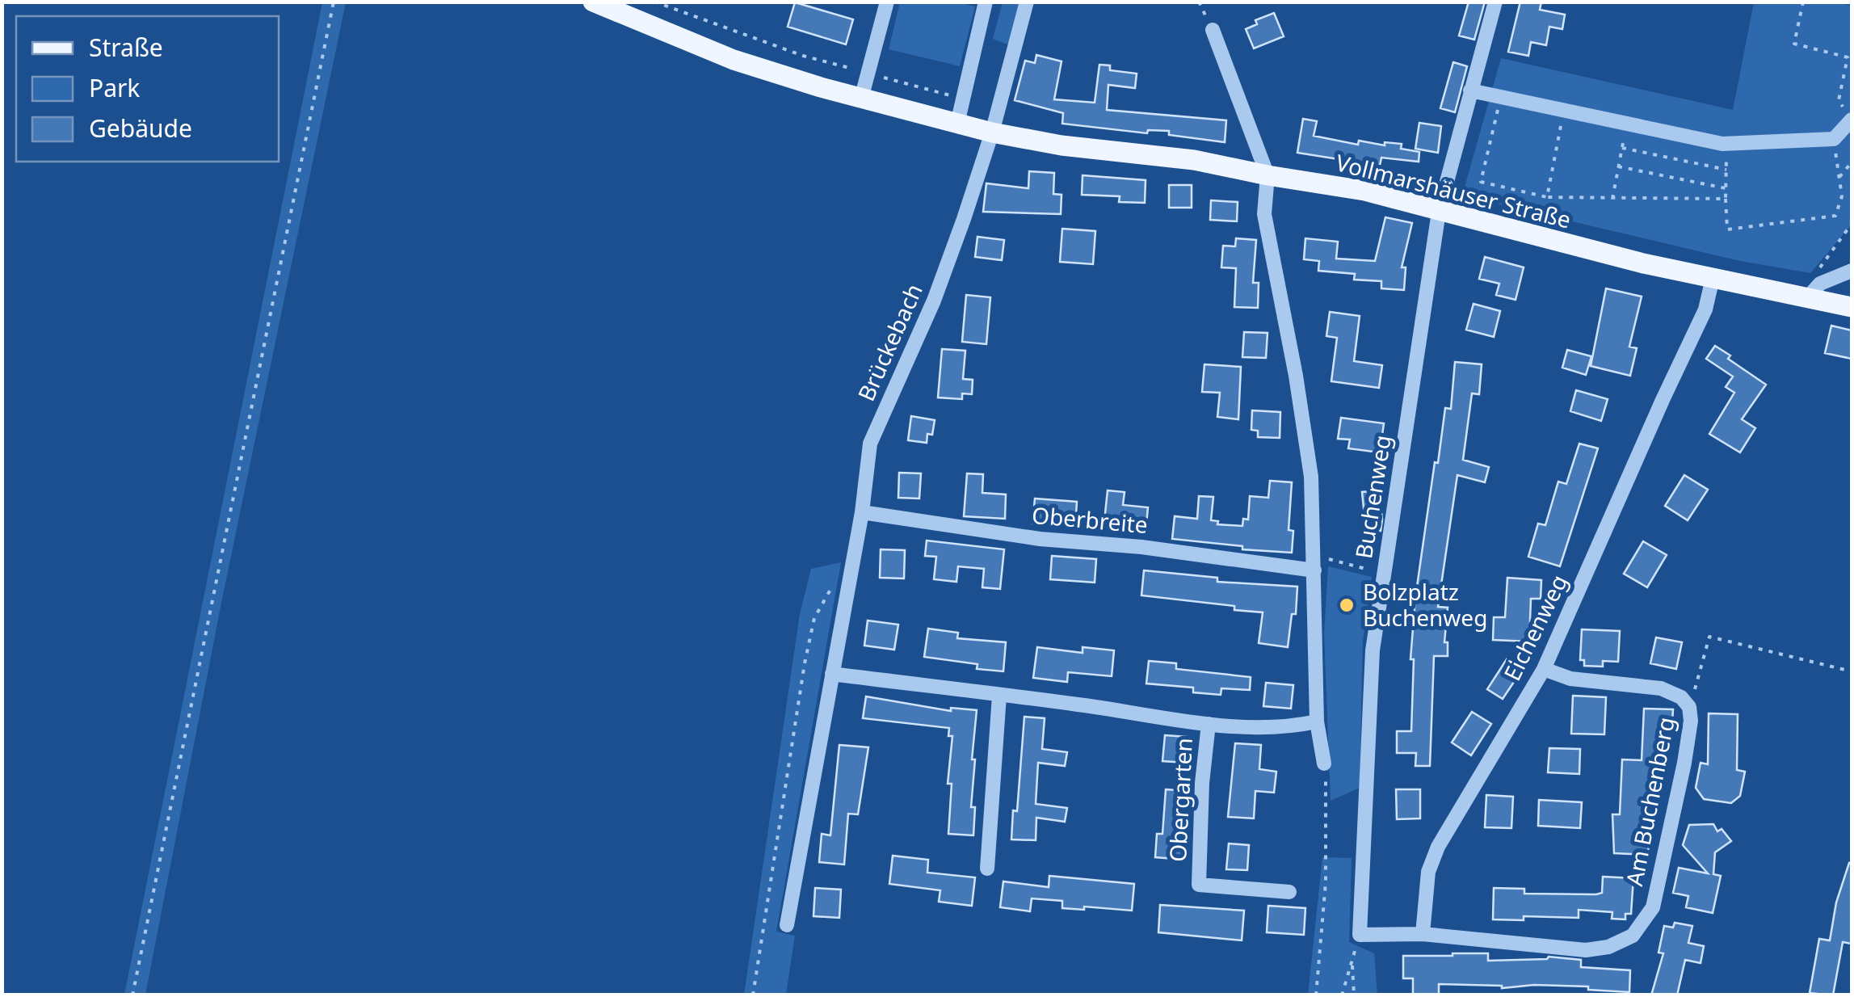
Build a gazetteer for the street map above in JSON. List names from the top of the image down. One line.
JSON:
{"streets":{"main road":["Vollmarshäuser Straße"],"street":["Brückebach","Buchenweg","Oberbreite","Eichenweg","Obergarten","Am Buchenberg"]},"crossings":[["Vollmarshäuser Straße","Brückebach"],["Vollmarshäuser Straße","Buchenweg"],["Vollmarshäuser Straße","Eichenweg"],["Brückebach","Oberbreite"],["Brückebach","Obergarten"],["Buchenweg","Eichenweg"],["Buchenweg","Am Buchenberg"],["Eichenweg","Am Buchenberg"]],"places":["Bolzplatz Buchenweg"],"legend":["Straße","Park","Gebäude"]}
